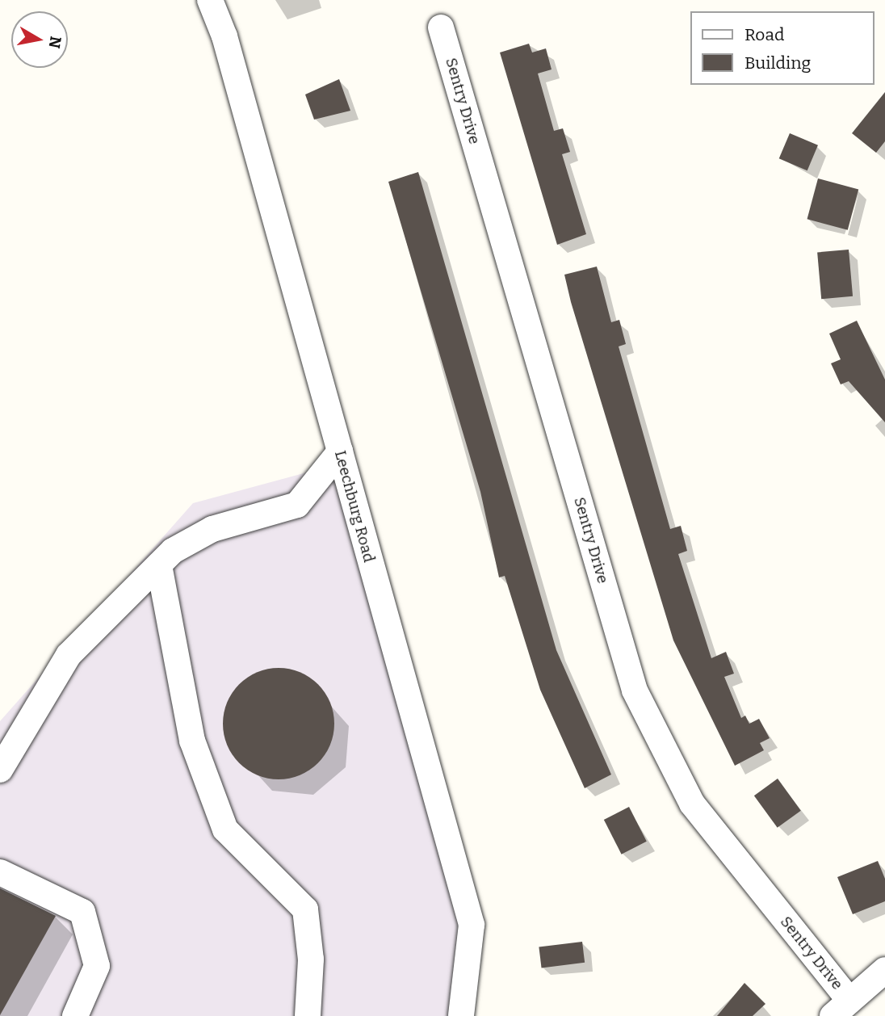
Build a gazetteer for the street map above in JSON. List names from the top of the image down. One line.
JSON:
{"streets":{"street":["Sentry Drive","Leechburg Road"]},"legend":["Road","Building"],"north":"right"}
